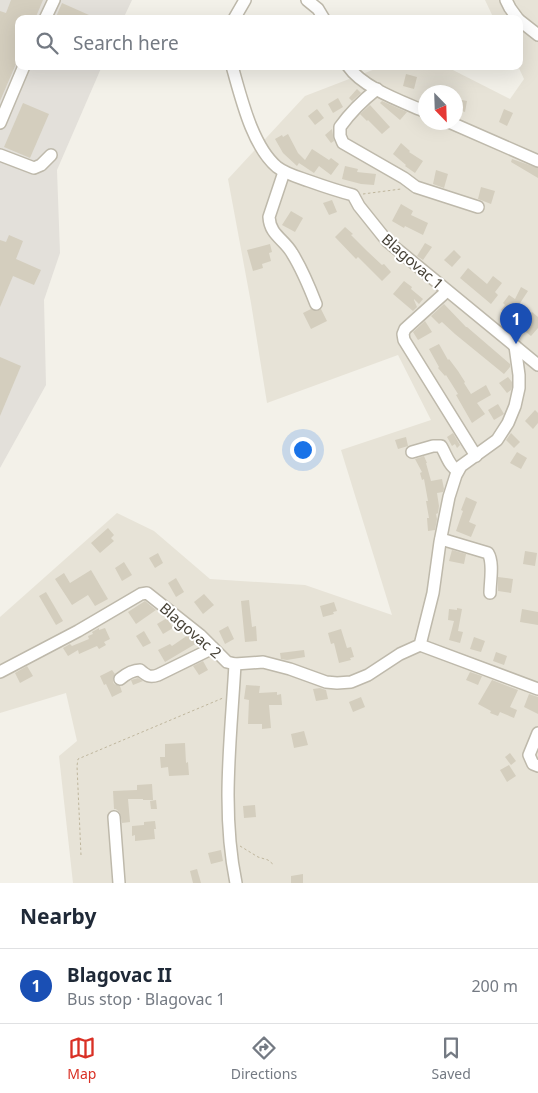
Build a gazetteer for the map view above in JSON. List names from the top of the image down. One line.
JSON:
{"streets":{"street":["Blagovac 1","Blagovac 2"]},"north":"bottom right","page":{"search":"Search here","pins":"1","heading":"Nearby","list":[{"mark":"1","name":"Blagovac II","note":"Bus stop · Blagovac 1","value":"200 m"}],"nav":["Map","Directions","Saved"]}}
